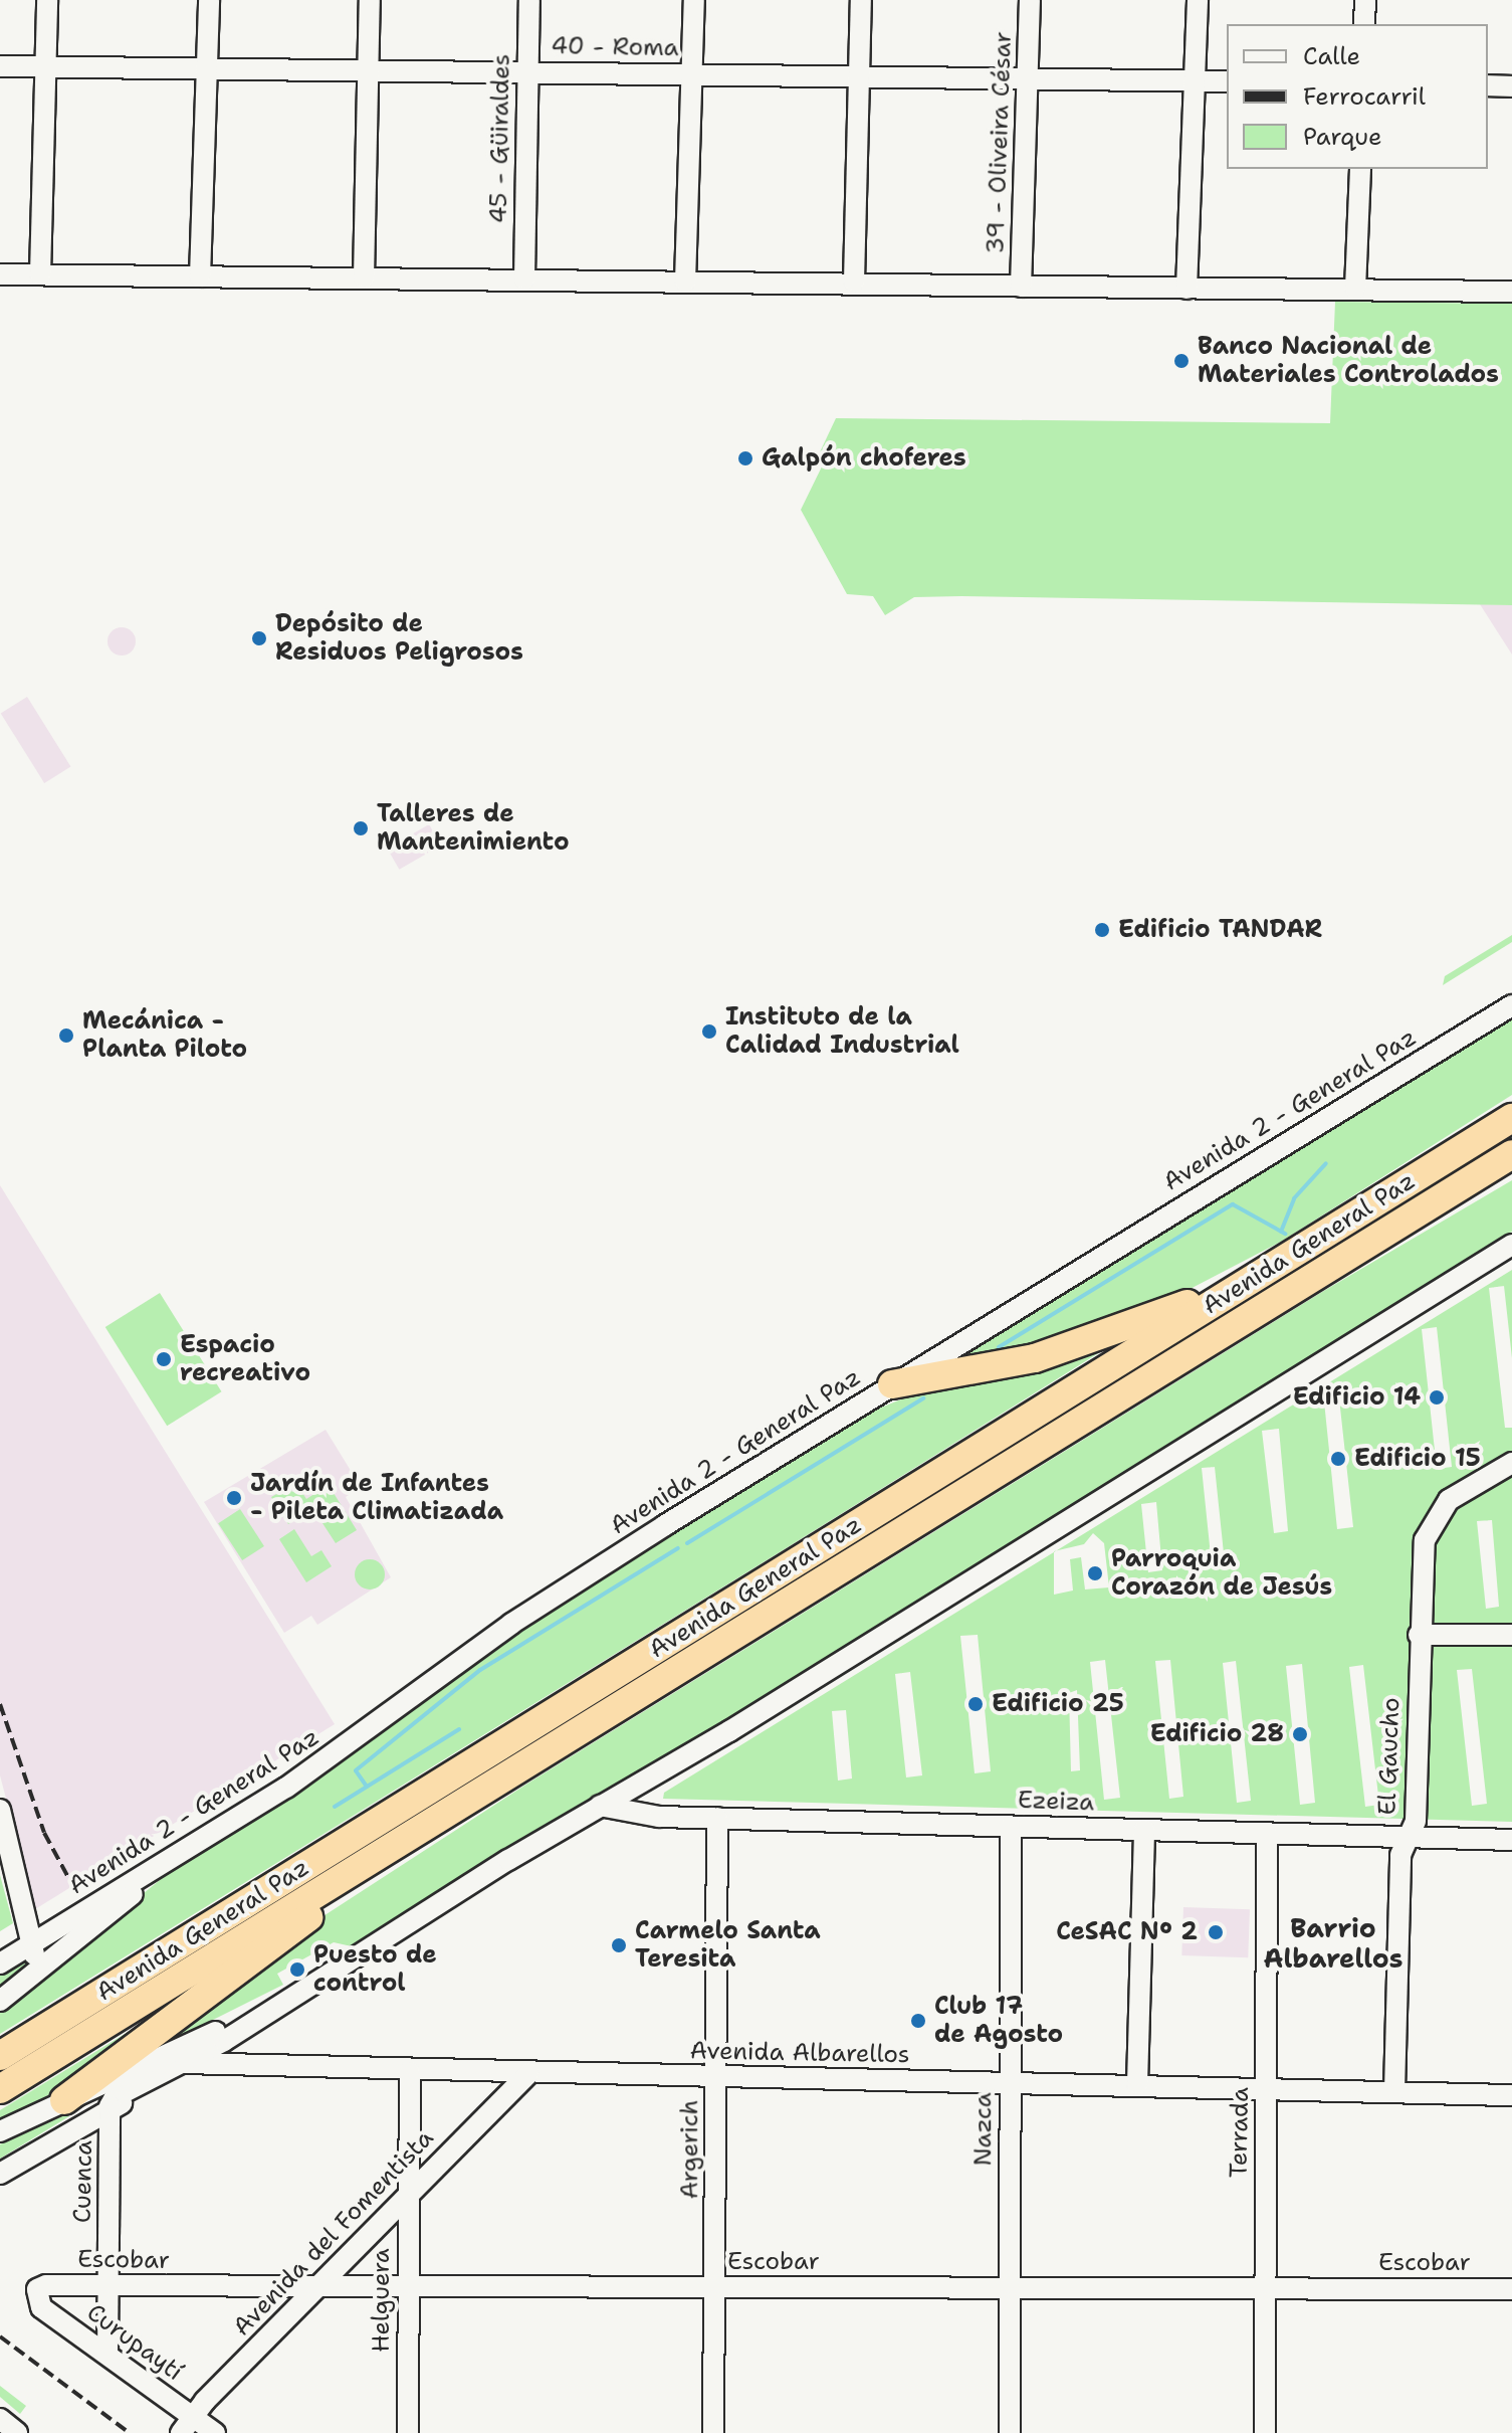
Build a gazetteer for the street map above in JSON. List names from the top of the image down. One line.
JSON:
{"streets":{"highway":["Avenida General Paz"],"street":["40 - Roma","45 - Güiraldes","39 - Oliveira César","Avenida 2 - General Paz","El Gaucho","Ezeiza","Avenida Albarellos","Nazca","Terrada","Argerich","Cuenca","Avenida del Fomentista","Escobar","Helguera","Curupaytí"]},"crossings":[["40 - Roma","45 - Güiraldes"],["40 - Roma","39 - Oliveira César"],["El Gaucho","Ezeiza"],["El Gaucho","Avenida Albarellos"],["Ezeiza","Nazca"],["Ezeiza","Terrada"],["Ezeiza","Argerich"],["Avenida Albarellos","Nazca"],["Avenida Albarellos","Terrada"],["Avenida Albarellos","Argerich"],["Avenida Albarellos","Avenida del Fomentista"],["Avenida Albarellos","Helguera"],["Nazca","Escobar"],["Terrada","Escobar"],["Argerich","Escobar"],["Cuenca","Escobar"],["Cuenca","Curupaytí"],["Avenida del Fomentista","Escobar"],["Avenida del Fomentista","Helguera"],["Avenida del Fomentista","Curupaytí"],["Escobar","Helguera"],["Escobar","Curupaytí"]],"districts":["Barrio Albarellos"],"places":["Banco Nacional de Materiales Controlados","Galpón choferes","Depósito de Residuos Peligrosos","Talleres de Mantenimiento","Edificio TANDAR","Instituto de la Calidad Industrial","Mecánica - Planta Piloto","Espacio recreativo","Edificio 14","Edificio 15","Jardín de Infantes - Pileta Climatizada","Parroquia Corazón de Jesús","Edificio 25","Edificio 28","CeSAC Nº 2","Carmelo Santa Teresita","Puesto de control","Club 17 de Agosto"],"legend":["Calle","Ferrocarril","Parque"]}
